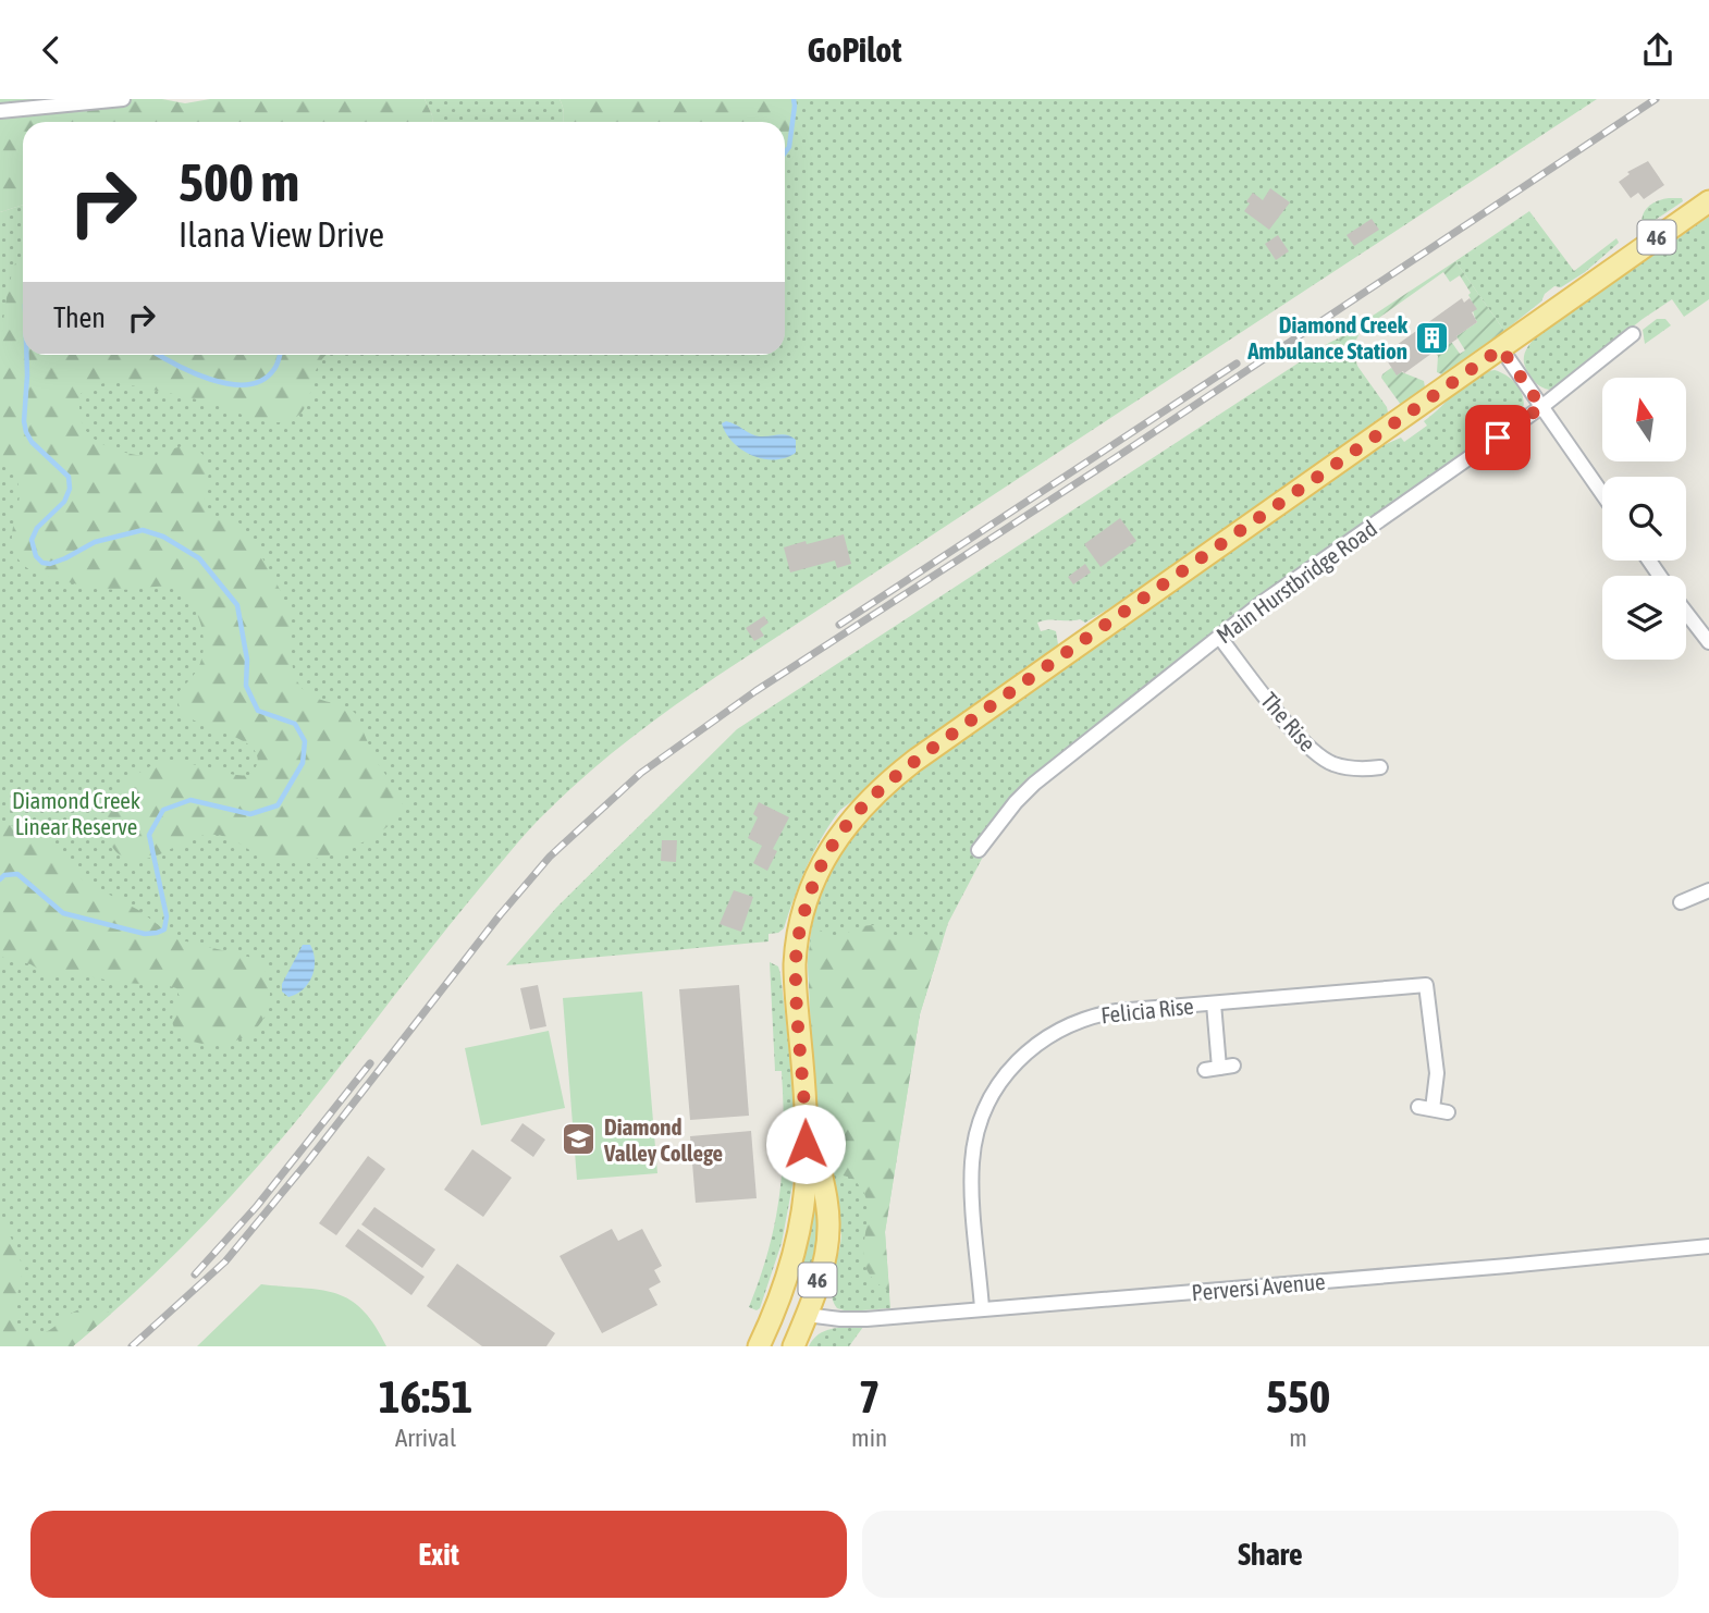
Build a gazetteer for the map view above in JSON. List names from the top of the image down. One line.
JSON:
{"streets":{"main road":["46"],"street":["Main Hurstbridge Road","The Rise","Felicia Rise","Perversi Avenue"]},"crossings":[["46","Perversi Avenue"],["Main Hurstbridge Road","The Rise"],["Felicia Rise","Perversi Avenue"]],"parks":["Diamond Creek Linear Reserve"],"places":{"building":["Diamond Creek Ambulance Station"],"school or university":["Diamond Valley College"]},"north":"top","page":{"header":"GoPilot","turn":["500 m","Ilana View Drive"],"then":"Then","eta":["16:51","Arrival","7","min","550","m"],"buttons":["Exit","Share"]}}
